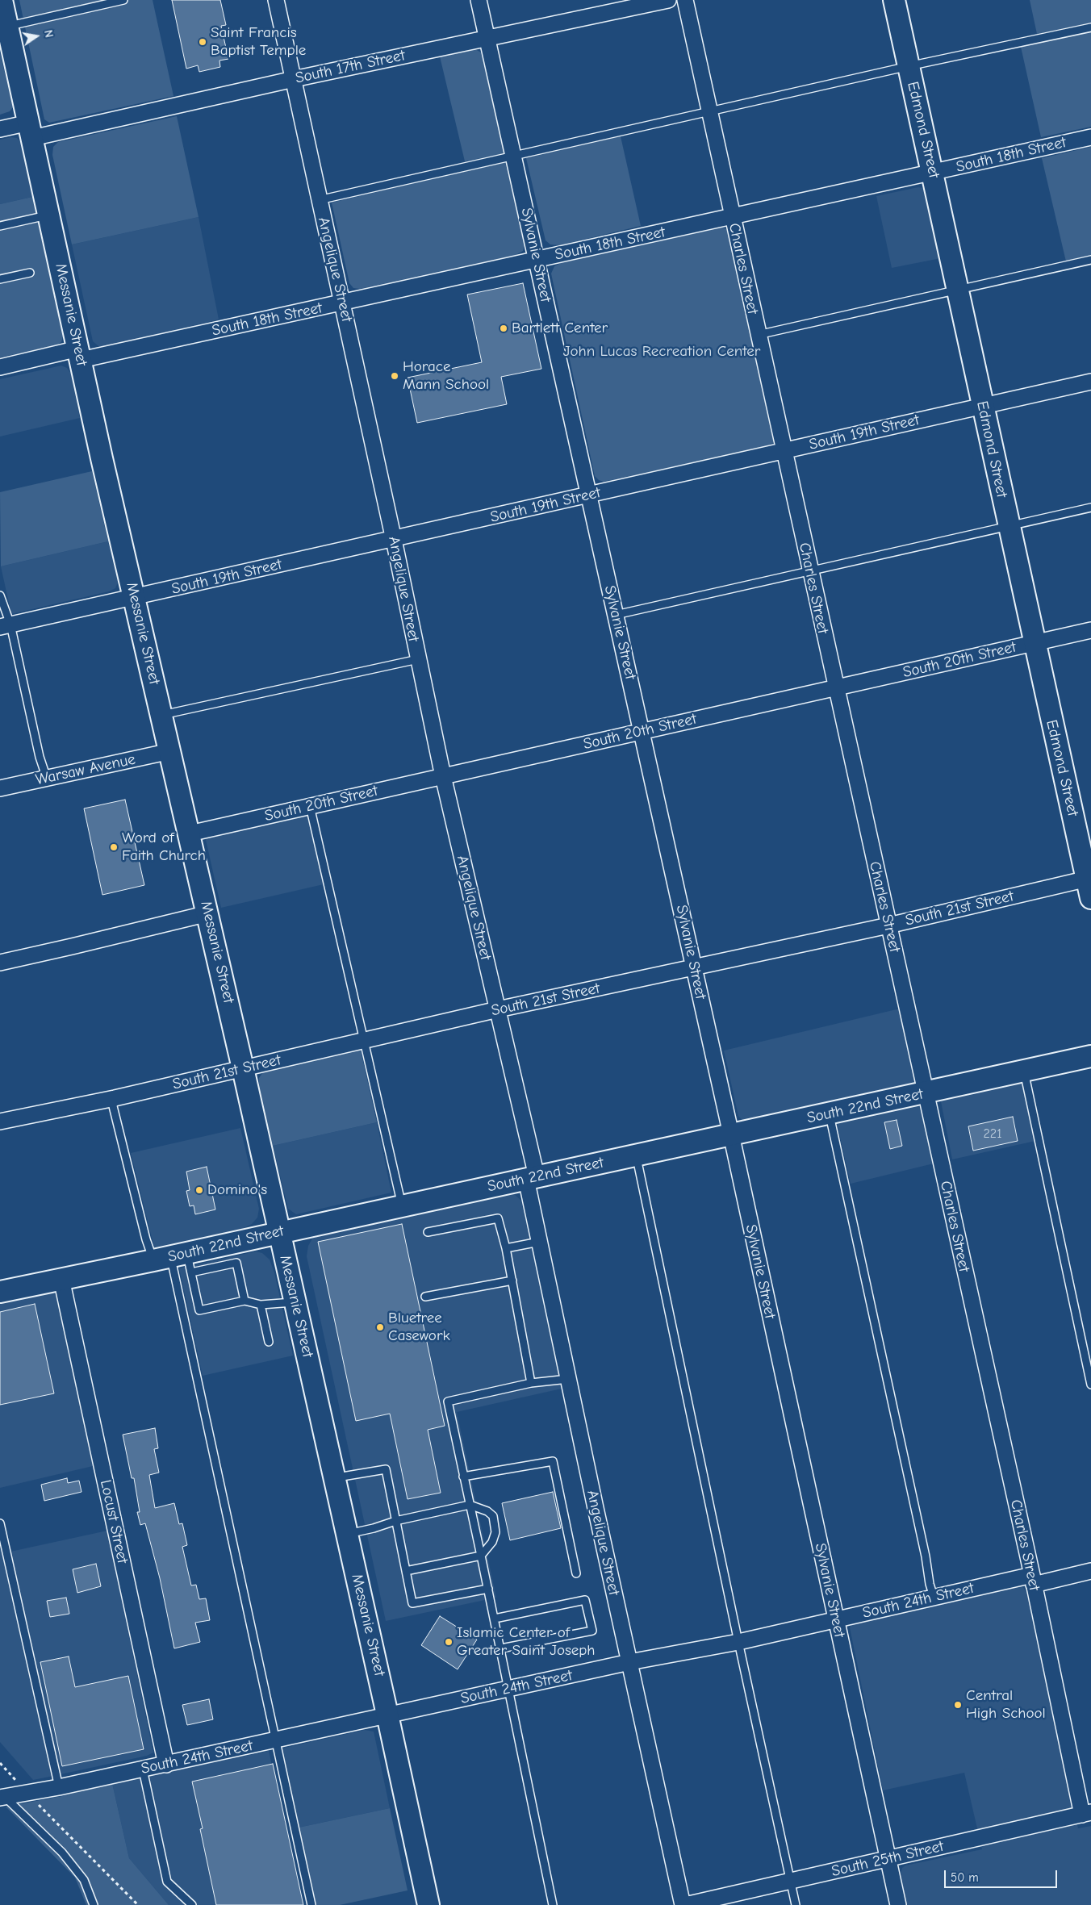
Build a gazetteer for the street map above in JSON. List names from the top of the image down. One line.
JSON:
{"streets":{"street":["South 17th Street","Edmond Street","South 18th Street","Sylvanie Street","Charles Street","Angelique Street","Messanie Street","South 19th Street","South 20th Street","Warsaw Avenue","South 21st Street","South 22nd Street","Locust Street","South 24th Street","South 25th Street"]},"crossings":[["South 17th Street","Sylvanie Street"],["South 17th Street","Angelique Street"],["South 17th Street","Messanie Street"],["Edmond Street","South 18th Street"],["Edmond Street","South 19th Street"],["Edmond Street","South 20th Street"],["Edmond Street","South 21st Street"],["South 18th Street","Sylvanie Street"],["South 18th Street","Charles Street"],["South 18th Street","Angelique Street"],["South 18th Street","Messanie Street"],["Sylvanie Street","South 19th Street"],["Sylvanie Street","South 20th Street"],["Sylvanie Street","South 21st Street"],["Sylvanie Street","South 22nd Street"],["Sylvanie Street","South 24th Street"],["Sylvanie Street","South 25th Street"],["Charles Street","South 19th Street"],["Charles Street","South 20th Street"],["Charles Street","South 21st Street"],["Charles Street","South 22nd Street"],["Charles Street","South 24th Street"],["Charles Street","South 25th Street"],["Angelique Street","South 19th Street"],["Angelique Street","South 20th Street"],["Angelique Street","South 21st Street"],["Angelique Street","South 22nd Street"],["Angelique Street","South 24th Street"],["Angelique Street","South 25th Street"],["Messanie Street","South 19th Street"],["Messanie Street","South 20th Street"],["Messanie Street","Warsaw Avenue"],["Messanie Street","South 21st Street"],["Messanie Street","South 22nd Street"],["Messanie Street","South 24th Street"],["South 22nd Street","Locust Street"],["Locust Street","South 24th Street"]],"parks":["John Lucas Recreation Center"],"places":["Saint Francis Baptist Temple","Bartlett Center","Horace Mann School","Word of Faith Church","Domino's","Bluetree Casework","Islamic Center of Greater Saint Joseph","Central High School"],"house_numbers":["221"],"scale_bar":"50 m","north":"right"}
